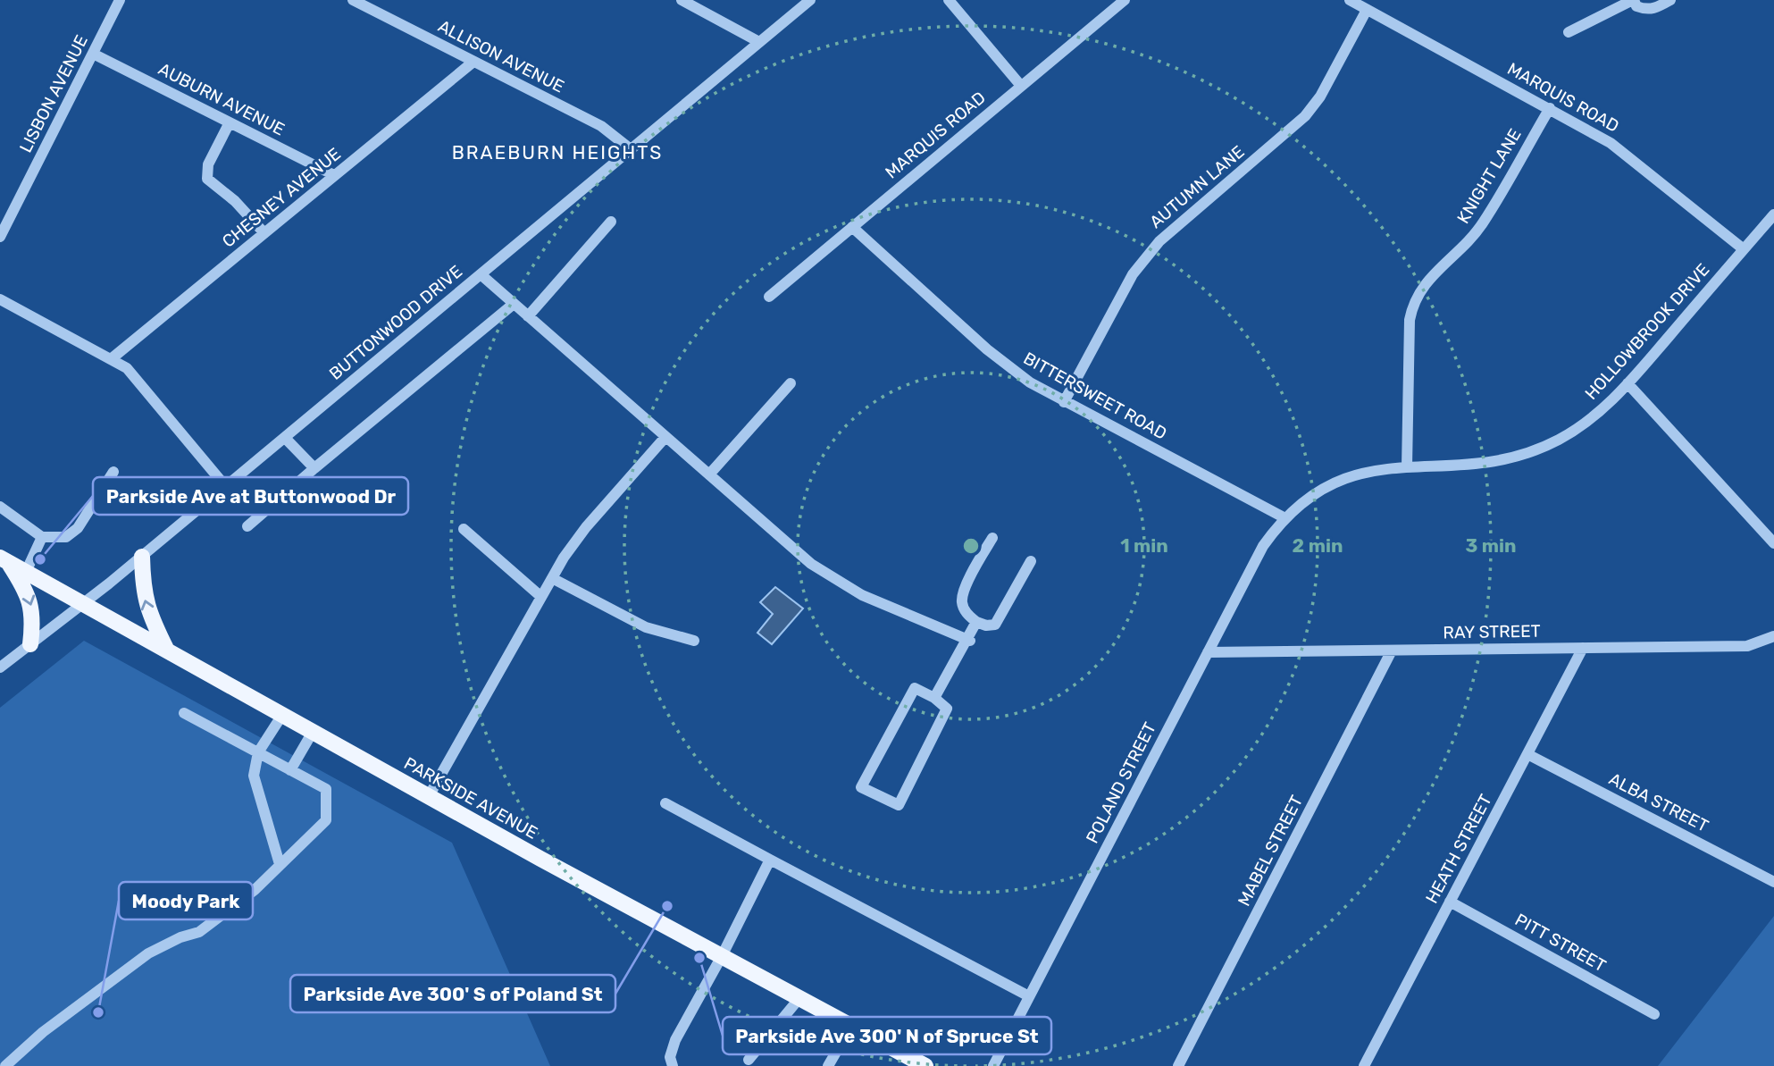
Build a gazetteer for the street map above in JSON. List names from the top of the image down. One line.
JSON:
{"streets":{"main road":["PARKSIDE AVENUE"],"street":["ALLISON AVENUE","LISBON AVENUE","MARQUIS ROAD","AUBURN AVENUE","KNIGHT LANE","AUTUMN LANE","CHESNEY AVENUE","BUTTONWOOD DRIVE","HOLLOWBROOK DRIVE","BITTERSWEET ROAD","RAY STREET","POLAND STREET","ALBA STREET","HEATH STREET","MABEL STREET","PITT STREET"]},"crossings":[["ALLISON AVENUE","CHESNEY AVENUE"],["ALLISON AVENUE","BUTTONWOOD DRIVE"],["LISBON AVENUE","AUBURN AVENUE"],["MARQUIS ROAD","KNIGHT LANE"],["MARQUIS ROAD","AUTUMN LANE"],["MARQUIS ROAD","HOLLOWBROOK DRIVE"],["MARQUIS ROAD","BITTERSWEET ROAD"],["AUBURN AVENUE","CHESNEY AVENUE"],["KNIGHT LANE","HOLLOWBROOK DRIVE"],["AUTUMN LANE","BITTERSWEET ROAD"],["BUTTONWOOD DRIVE","PARKSIDE AVENUE"],["HOLLOWBROOK DRIVE","BITTERSWEET ROAD"],["HOLLOWBROOK DRIVE","POLAND STREET"],["BITTERSWEET ROAD","POLAND STREET"],["RAY STREET","POLAND STREET"],["RAY STREET","HEATH STREET"],["RAY STREET","MABEL STREET"],["ALBA STREET","HEATH STREET"],["HEATH STREET","PITT STREET"]],"districts":["BRAEBURN HEIGHTS"],"places":["Parkside Ave at Buttonwood Dr","Parkside Ave 300' S of Poland St","Parkside Ave 300' N of Spruce St","Moody Park"],"rings":["1 min","2 min","3 min"]}
